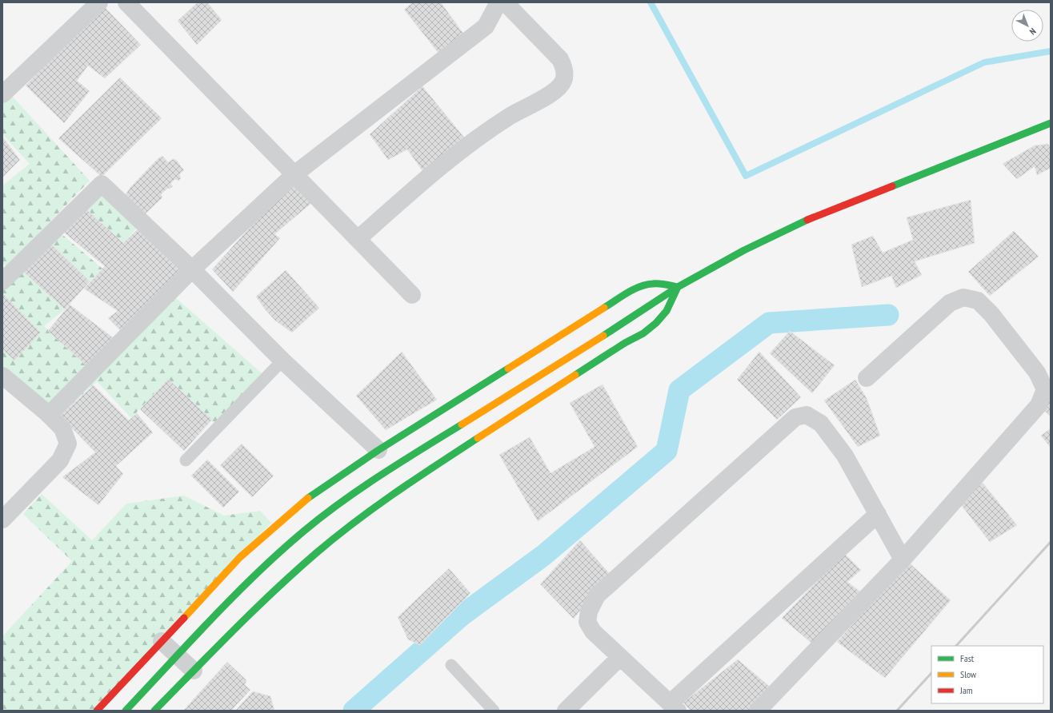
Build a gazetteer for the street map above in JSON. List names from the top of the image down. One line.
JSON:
{"legend":["Fast","Slow","Jam"],"north":"bottom right"}
